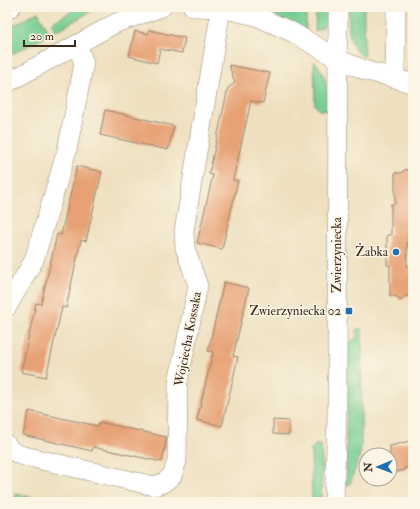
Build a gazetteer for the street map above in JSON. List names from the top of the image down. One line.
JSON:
{"streets":{"street":["Zwierzyniecka","Wojciecha Kossaka"]},"places":{"other":["Żabka"],"transit":["Zwierzyniecka 02"]},"scale_bar":"20 m","north":"left"}
